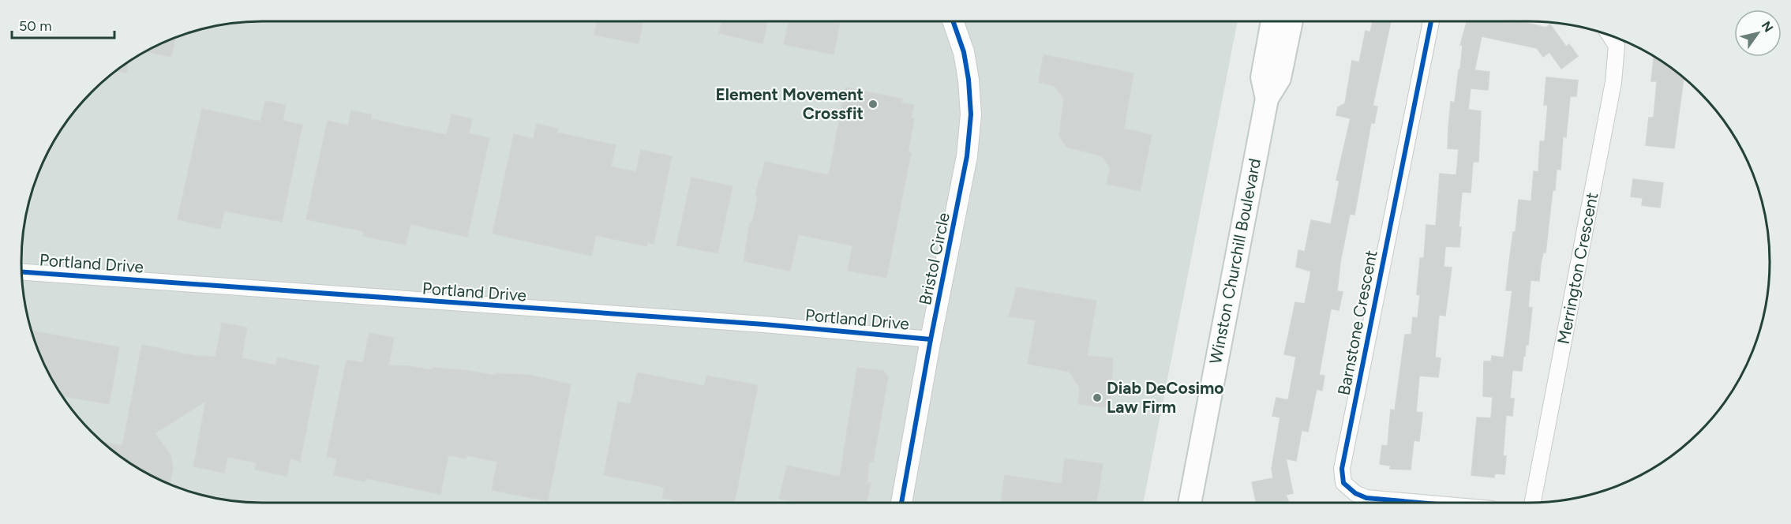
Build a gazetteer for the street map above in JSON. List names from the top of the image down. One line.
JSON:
{"streets":{"main road":["Winston Churchill Boulevard"],"street":["Bristol Circle","Portland Drive","Merrington Crescent","Barnstone Crescent"]},"crossings":[["Bristol Circle","Portland Drive"]],"places":["Element Movement Crossfit","Diab DeCosimo Law Firm"],"scale_bar":"50 m","north":"top right"}
